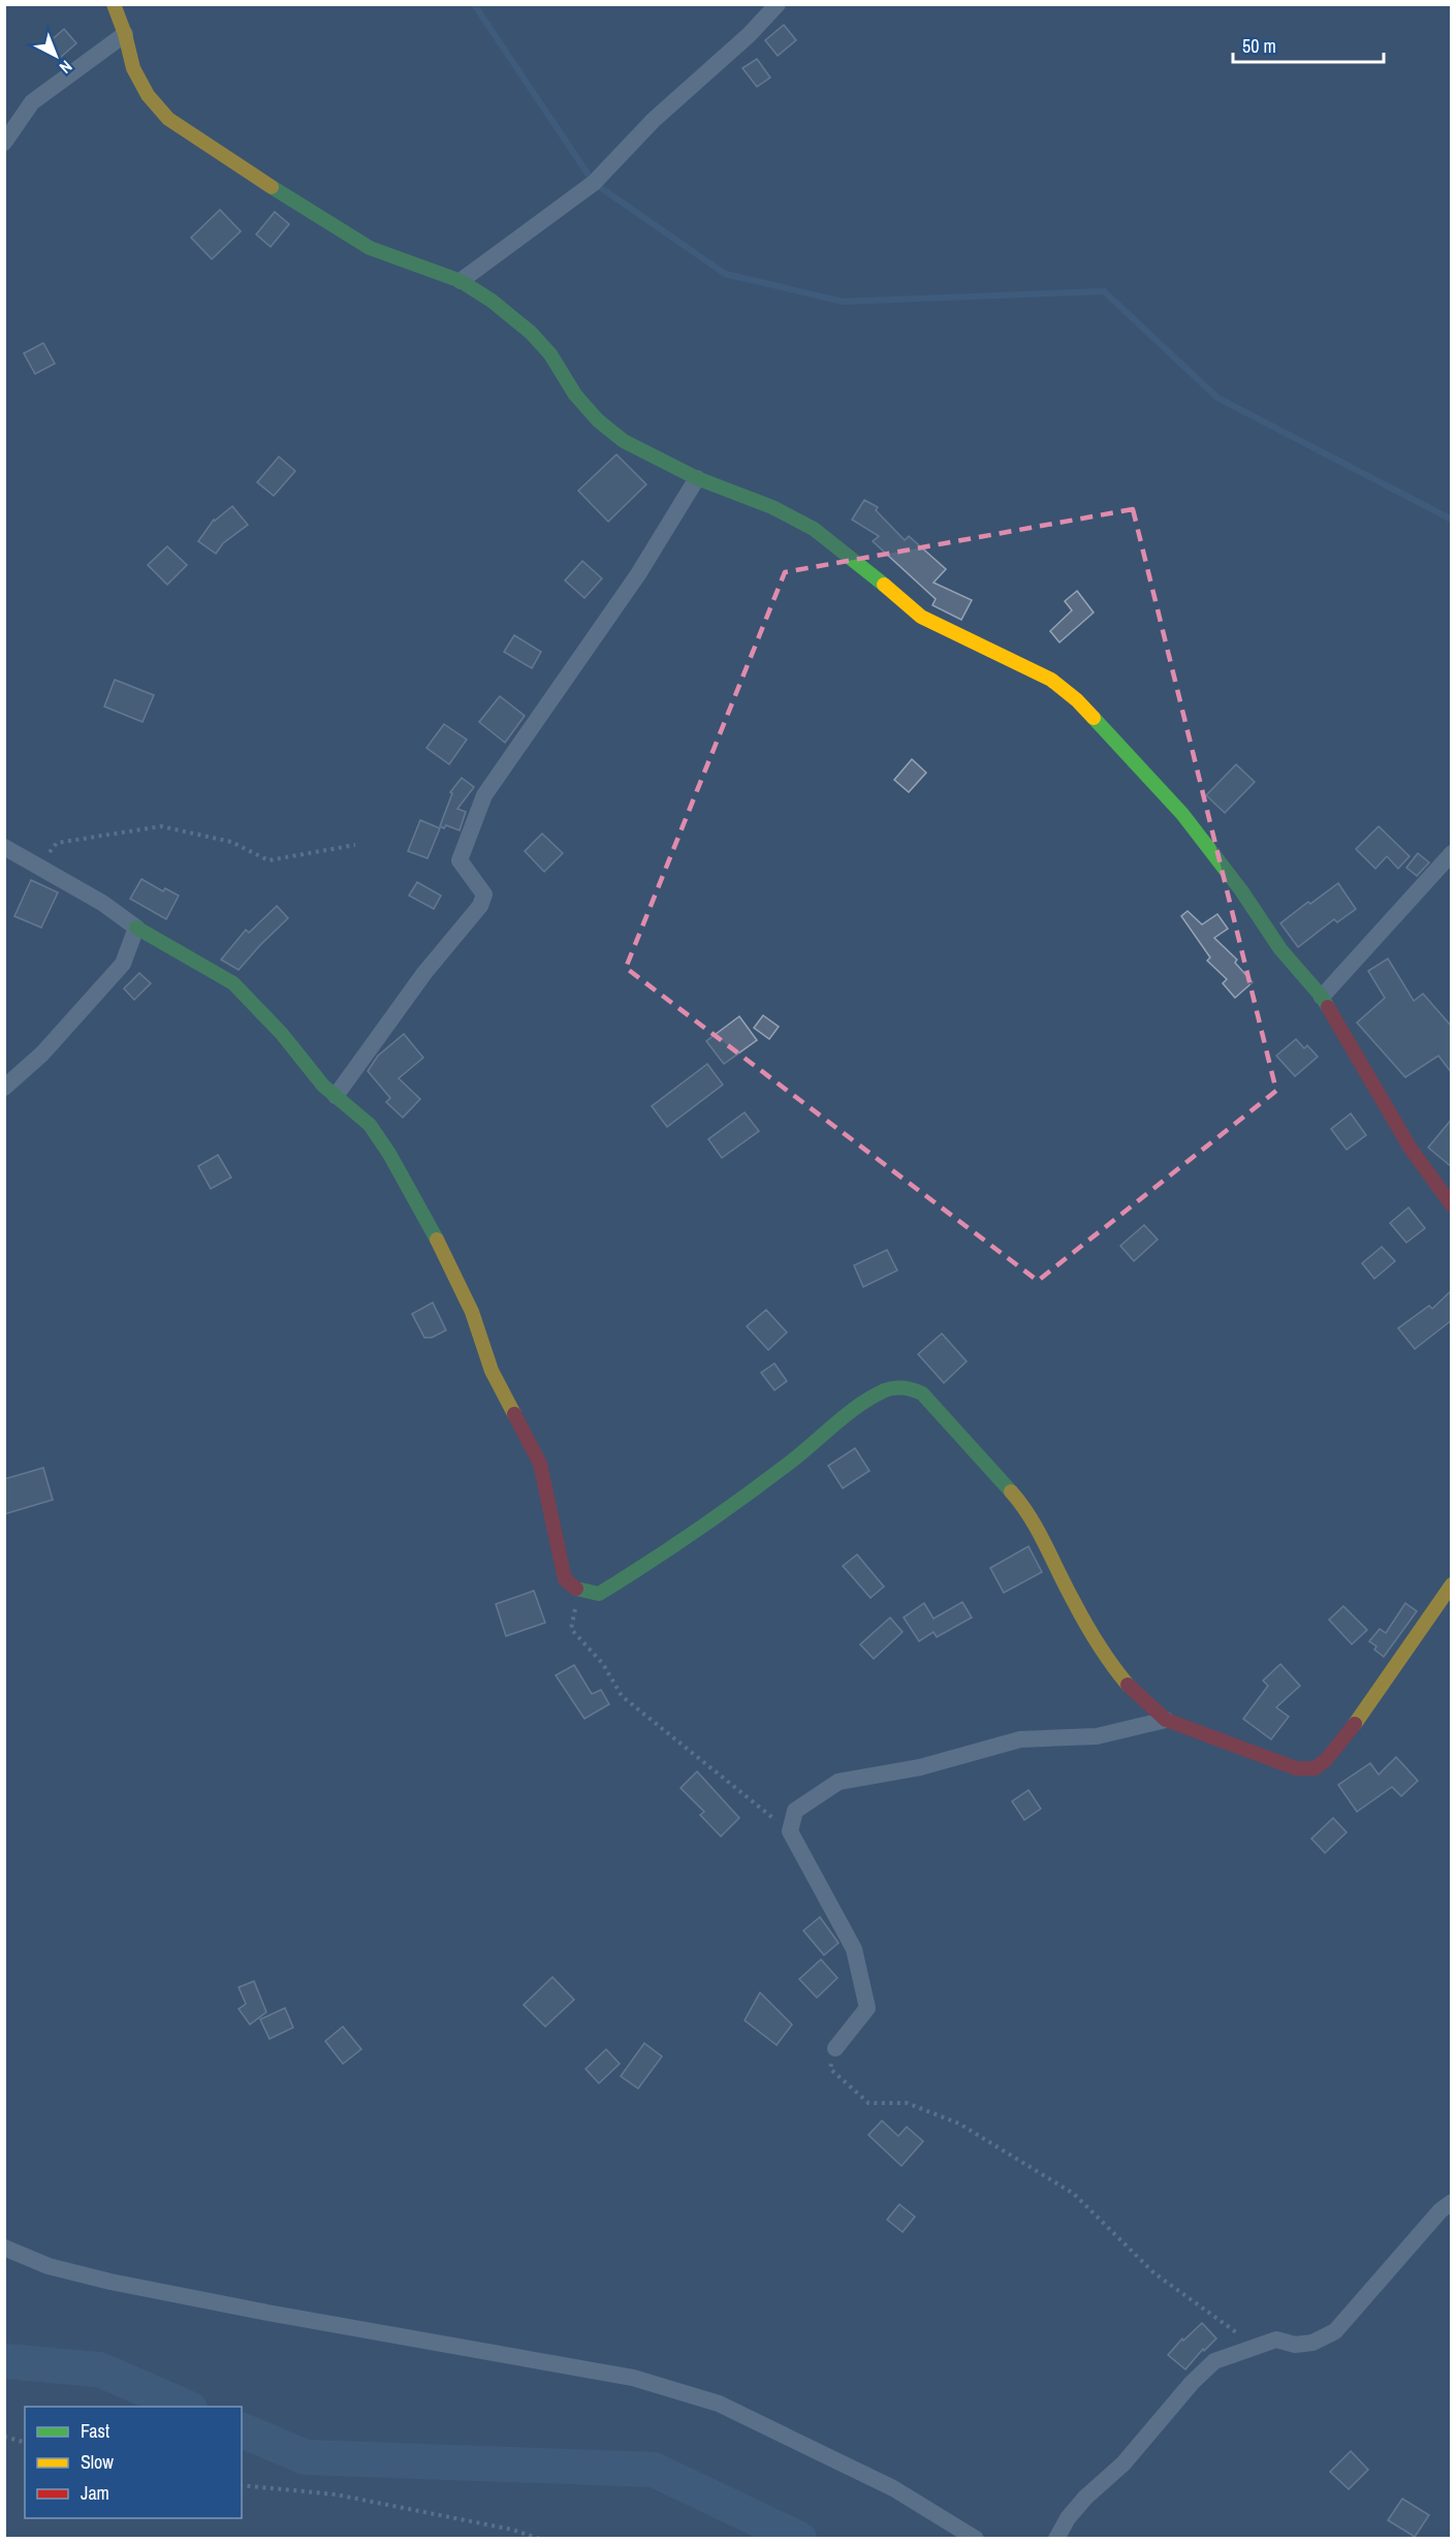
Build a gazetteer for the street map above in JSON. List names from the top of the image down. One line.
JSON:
{"legend":["Fast","Slow","Jam"],"scale_bar":"50 m","north":"bottom right"}
